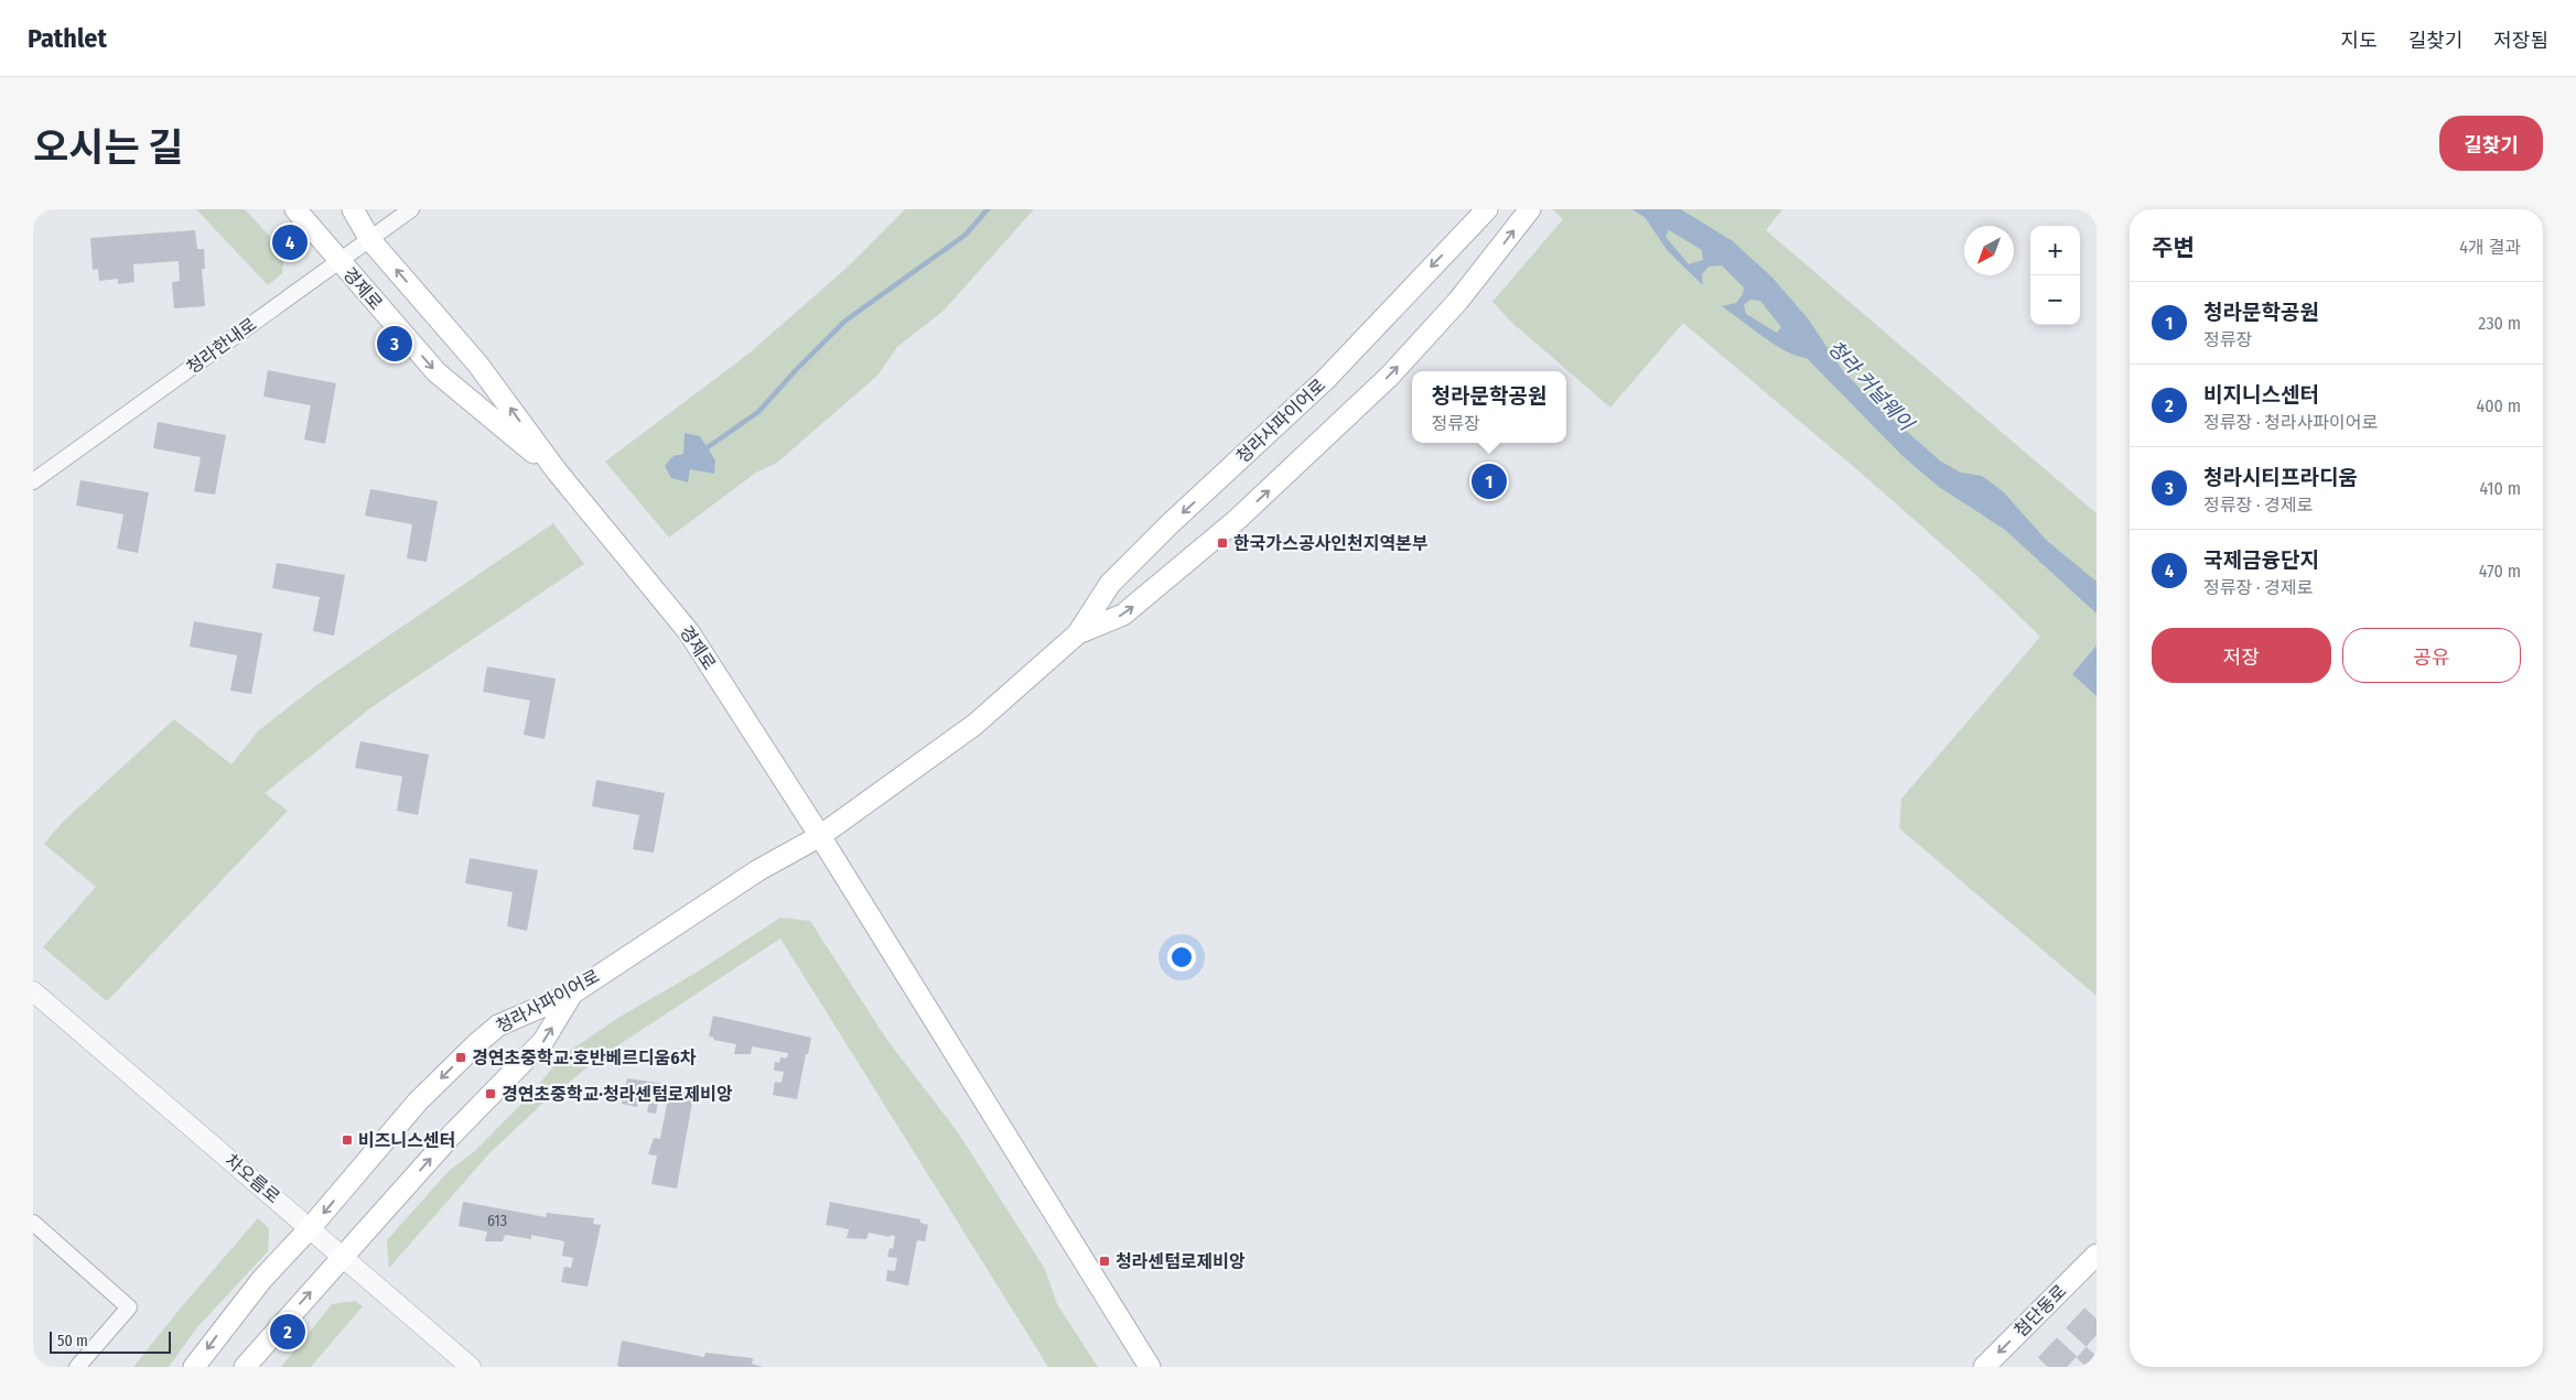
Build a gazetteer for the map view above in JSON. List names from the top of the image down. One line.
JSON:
{"streets":{"main road":["경제로","청라사파이어로","첨단동로"],"street":["청라한내로","차오름로"]},"crossings":[["경제로","청라한내로"],["경제로","청라사파이어로"],["청라사파이어로","차오름로"]],"one_way":["첨단동로"],"water":["청라 커널웨이"],"places":{"transit":["한국가스공사인천지역본부","경연초중학교·호반베르디움6차","경연초중학교·청라센텀로제비앙","비즈니스센터","청라센텀로제비앙"]},"house_numbers":["613"],"scale_bar":"50 m","north":"bottom left","page":{"header":"Pathlet","nav":["지도","길찾기","저장됨"],"title":"오시는 길","buttons":["길찾기",["저장","공유"]],"heading":["주변","4개 결과"],"pins":["4","3","1","2"],"map_buttons":["+","−"],"list":[{"mark":"1","name":"청라문학공원","note":"정류장","value":"230 m"},{"mark":"2","name":"비지니스센터","note":"정류장 · 청라사파이어로","value":"400 m"},{"mark":"3","name":"청라시티프라디움","note":"정류장 · 경제로","value":"410 m"},{"mark":"4","name":"국제금융단지","note":"정류장 · 경제로","value":"470 m"}],"popup":["청라문학공원","정류장"],"scale":"50 m"}}
